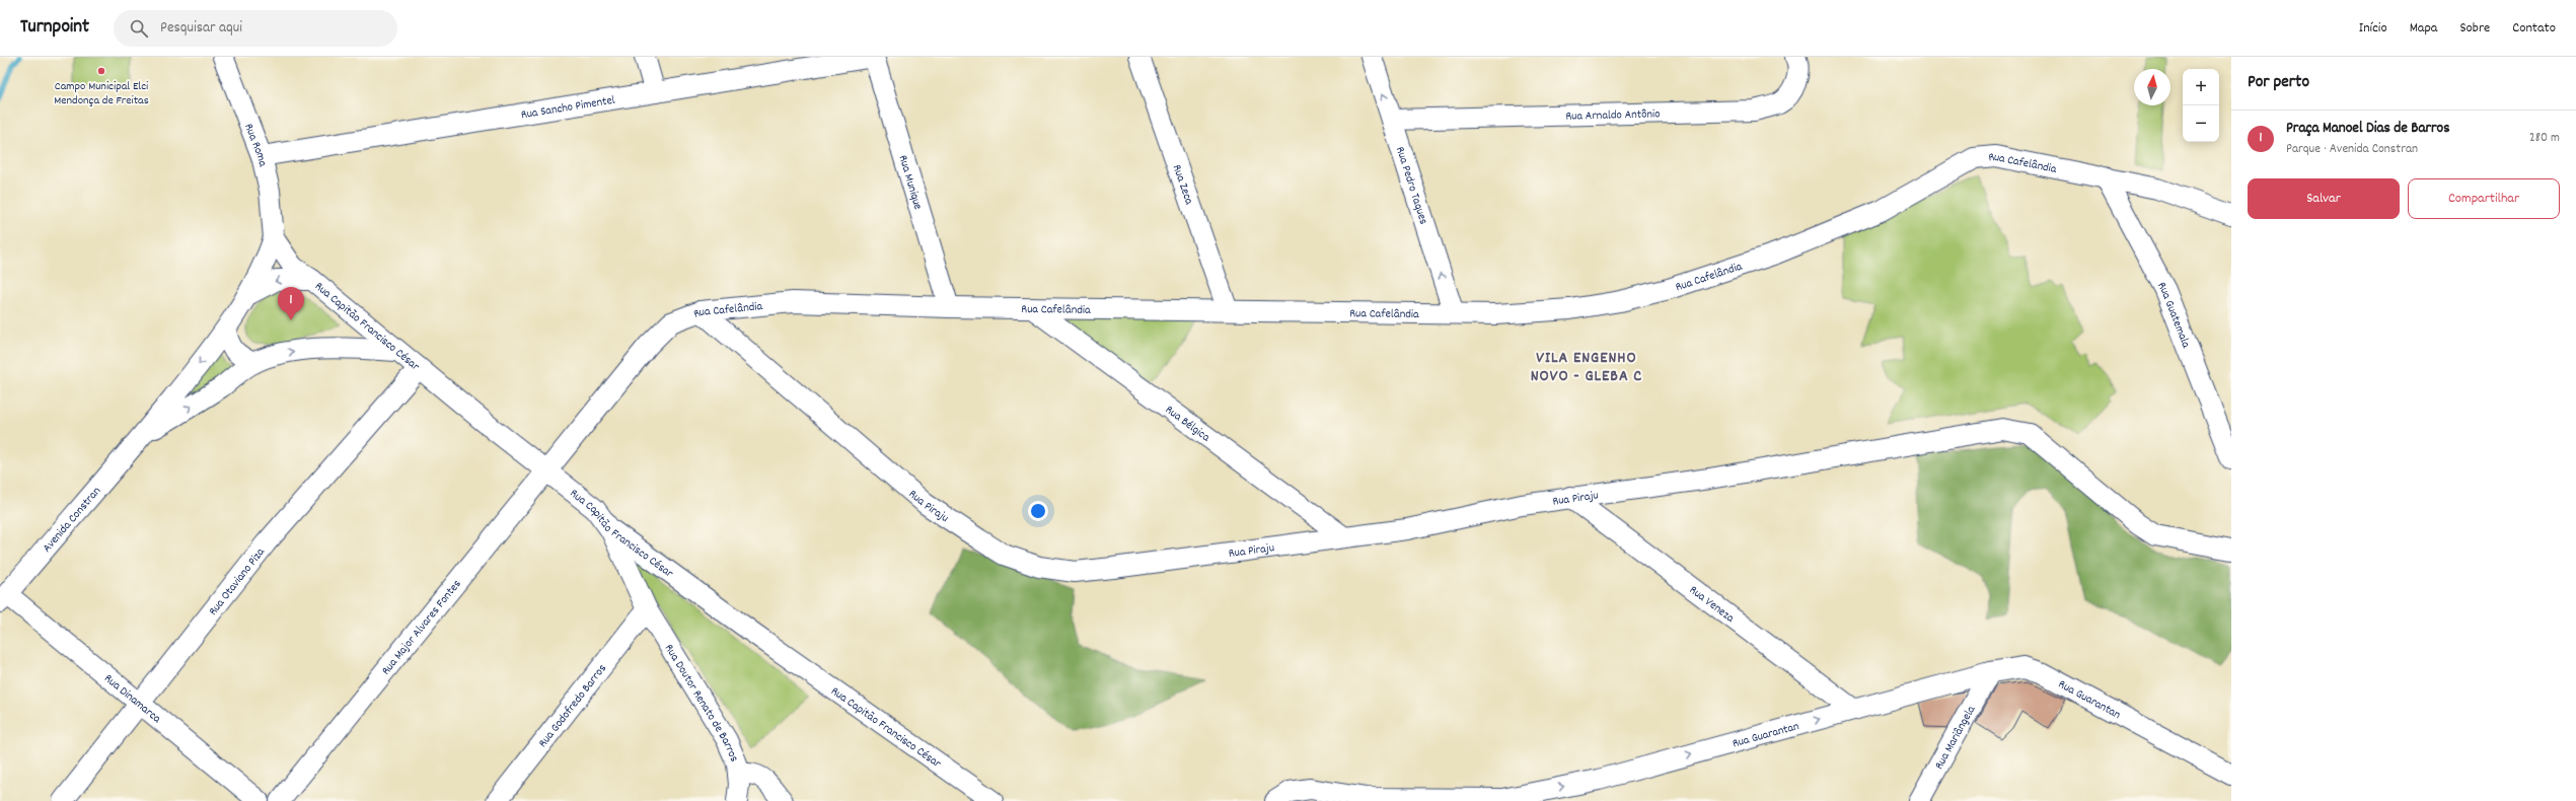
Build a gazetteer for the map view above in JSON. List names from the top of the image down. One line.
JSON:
{"streets":{"street":["Rua Sancho Pimentel","Rua Arnaldo Antônio","Rua Roma","Rua Cafelândia","Rua Munique","Rua Zeca","Rua Pedro Taques","Rua Guatemala","Rua Capitão Francisco César","Rua Bélgica","Rua Piraju","Avenida Constran","Rua Otaviano Piza","Rua Veneza","Rua Major Alvares Fontes","Rua Dinamarca","Rua Guarantan","Rua Doutor Renato de Barros","Rua Godofredo Barros","Rua Mariângela"]},"crossings":[["Rua Sancho Pimentel","Rua Roma"],["Rua Sancho Pimentel","Rua Munique"],["Rua Arnaldo Antônio","Rua Pedro Taques"],["Rua Roma","Rua Capitão Francisco César"],["Rua Roma","Avenida Constran"],["Rua Cafelândia","Rua Munique"],["Rua Cafelândia","Rua Zeca"],["Rua Cafelândia","Rua Pedro Taques"],["Rua Cafelândia","Rua Guatemala"],["Rua Cafelândia","Rua Bélgica"],["Rua Cafelândia","Rua Piraju"],["Rua Cafelândia","Rua Major Alvares Fontes"],["Rua Capitão Francisco César","Avenida Constran"],["Rua Capitão Francisco César","Rua Otaviano Piza"],["Rua Capitão Francisco César","Rua Major Alvares Fontes"],["Rua Capitão Francisco César","Rua Doutor Renato de Barros"],["Rua Bélgica","Rua Piraju"],["Rua Piraju","Rua Veneza"],["Avenida Constran","Rua Dinamarca"],["Rua Otaviano Piza","Rua Dinamarca"],["Rua Veneza","Rua Guarantan"],["Rua Guarantan","Rua Mariângela"],["Rua Doutor Renato de Barros","Rua Godofredo Barros"]],"one_way":["Rua Pedro Taques","Rua Guarantan"],"districts":["VILA ENGENHO NOVO - GLEBA C"],"places":["Campo Municipal Elci Mendonça de Freitas"],"north":"top","page":{"header":"Turnpoint","search":"Pesquisar aqui","nav":["Início","Mapa","Sobre","Contato"],"heading":"Por perto","map_buttons":["+","−"],"list":[{"mark":"1","name":"Praça Manoel Dias de Barros","note":"Parque · Avenida Constran","value":"280 m"}],"buttons":["Salvar","Compartilhar"],"pins":"1"}}
